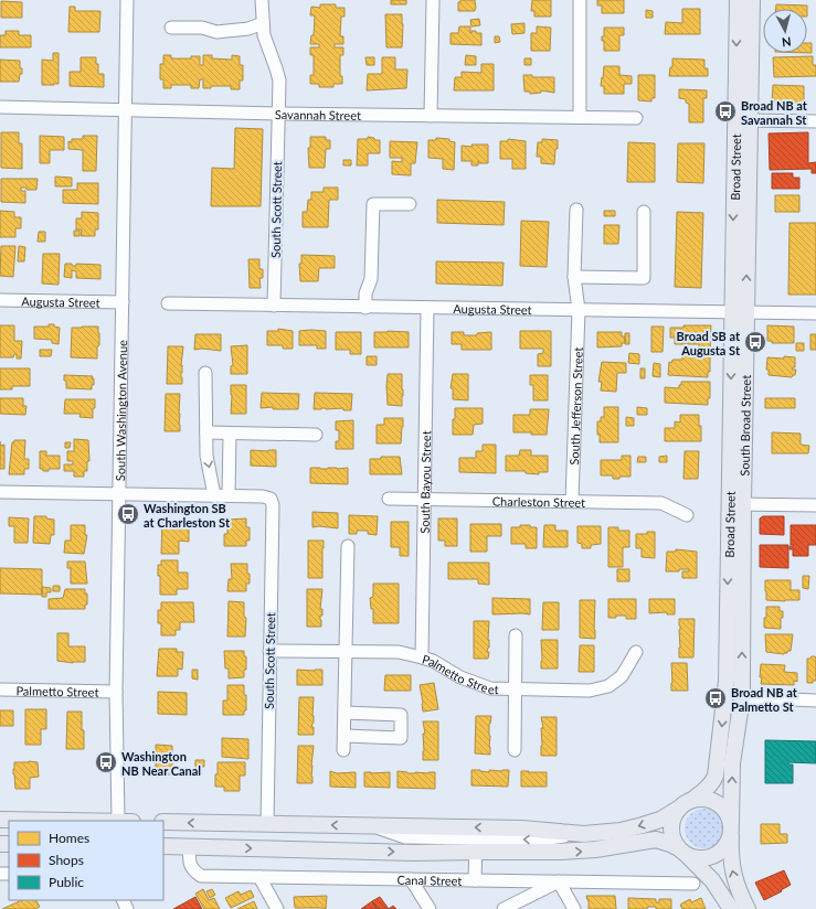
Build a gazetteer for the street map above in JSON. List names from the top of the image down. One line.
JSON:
{"streets":{"main road":["Broad Street"],"street":["Savannah Street","South Scott Street","Augusta Street","South Jefferson Street","South Washington Avenue","South Bayou Street","Charleston Street","Palmetto Street","Canal Street"]},"crossings":[["Savannah Street","South Scott Street"],["Savannah Street","South Washington Avenue"],["Broad Street","Augusta Street"],["South Scott Street","Augusta Street"],["South Scott Street","Palmetto Street"],["Augusta Street","South Jefferson Street"],["Augusta Street","South Washington Avenue"],["Augusta Street","South Bayou Street"],["South Jefferson Street","Charleston Street"],["South Washington Avenue","Palmetto Street"],["South Bayou Street","Charleston Street"],["South Bayou Street","Palmetto Street"]],"places":{"bus stop":["Broad NB at Savannah St","Broad SB at Augusta St","Washington SB at Charleston St","Broad NB at Palmetto St","Washington NB Near Canal"]},"legend":["Homes","Shops","Public"],"north":"bottom"}
